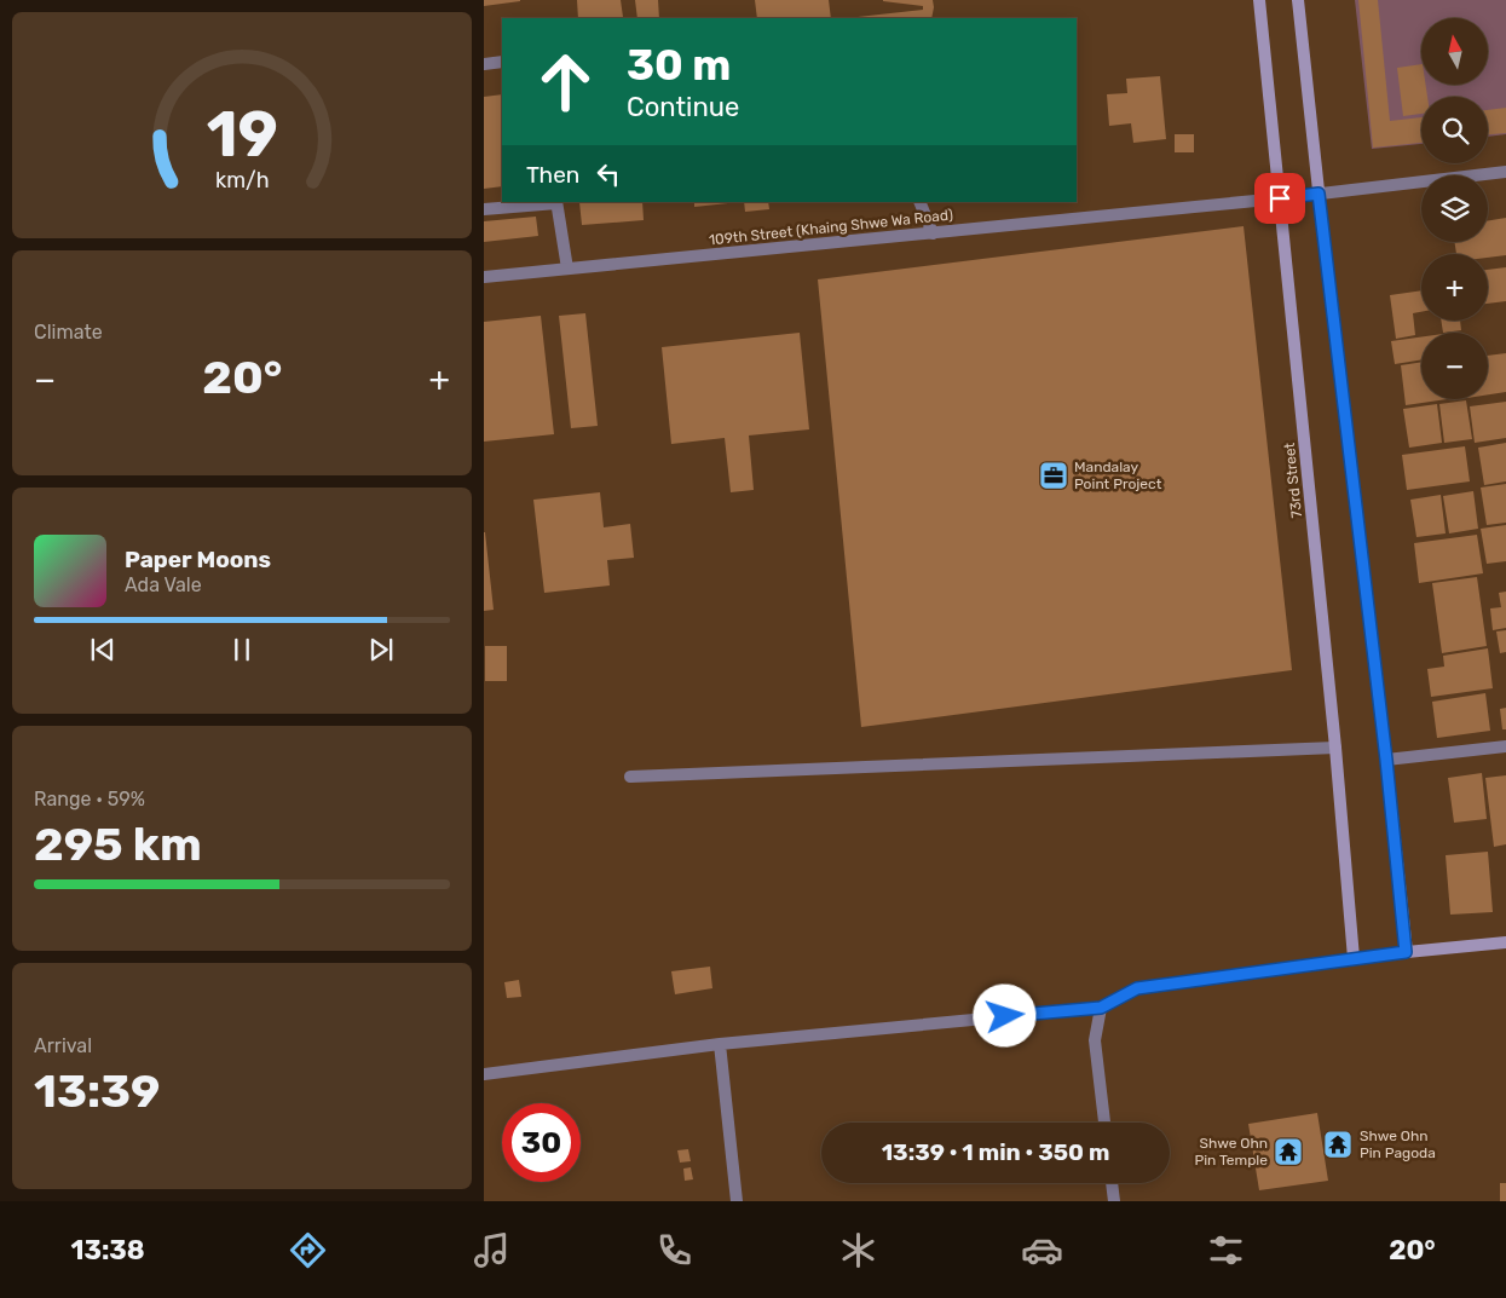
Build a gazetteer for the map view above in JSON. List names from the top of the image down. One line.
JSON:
{"streets":{"main road":["73rd Street"],"street":["109th Street (Khaing Shwe Wa Road)"]},"crossings":[["109th Street (Khaing Shwe Wa Road)","73rd Street"]],"places":{"office":["Mandalay Point Project"],"temple":["Shwe Ohn Pin Pagoda","Shwe Ohn Pin Temple"]},"north":"top","page":{"map_buttons":["+","−"],"turn":["30 m","Continue"],"then":"Then","tile":["Climate",["Range · 59%","295 km"],["Arrival","13:39"]],"heat":["−","20°","+"],"song":["Paper Moons","Ada Vale"],"limit":"30","trip":"13:39 · 1 min · 350 m","tabs":["13:38","20°"],"gauge":["19","km/h"]}}
